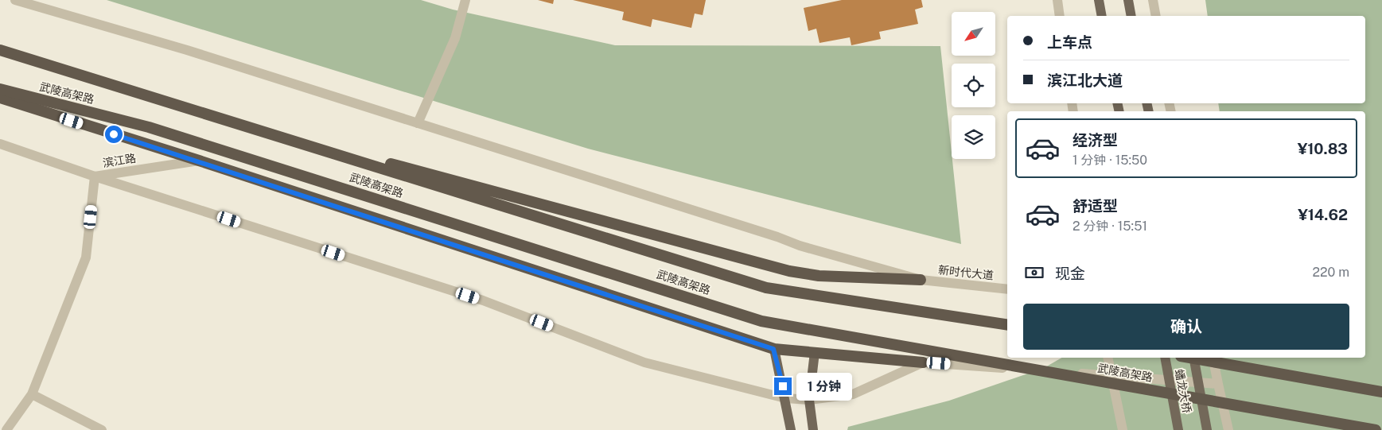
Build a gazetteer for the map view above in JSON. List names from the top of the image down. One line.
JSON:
{"streets":{"highway":["武陵高架路"],"main road":["蟠龙大桥"],"street":["滨江路","新时代大道"]},"north":"bottom left","page":{"banner":["上车点","滨江北大道"],"list":[{"name":"经济型","note":"1 分钟 · 15:50","value":"¥10.83"},{"name":"舒适型","note":"2 分钟 · 15:51","value":"¥14.62"}],"pay":["现金","220 m"],"buttons":"确认","bubble":"1 分钟"}}
